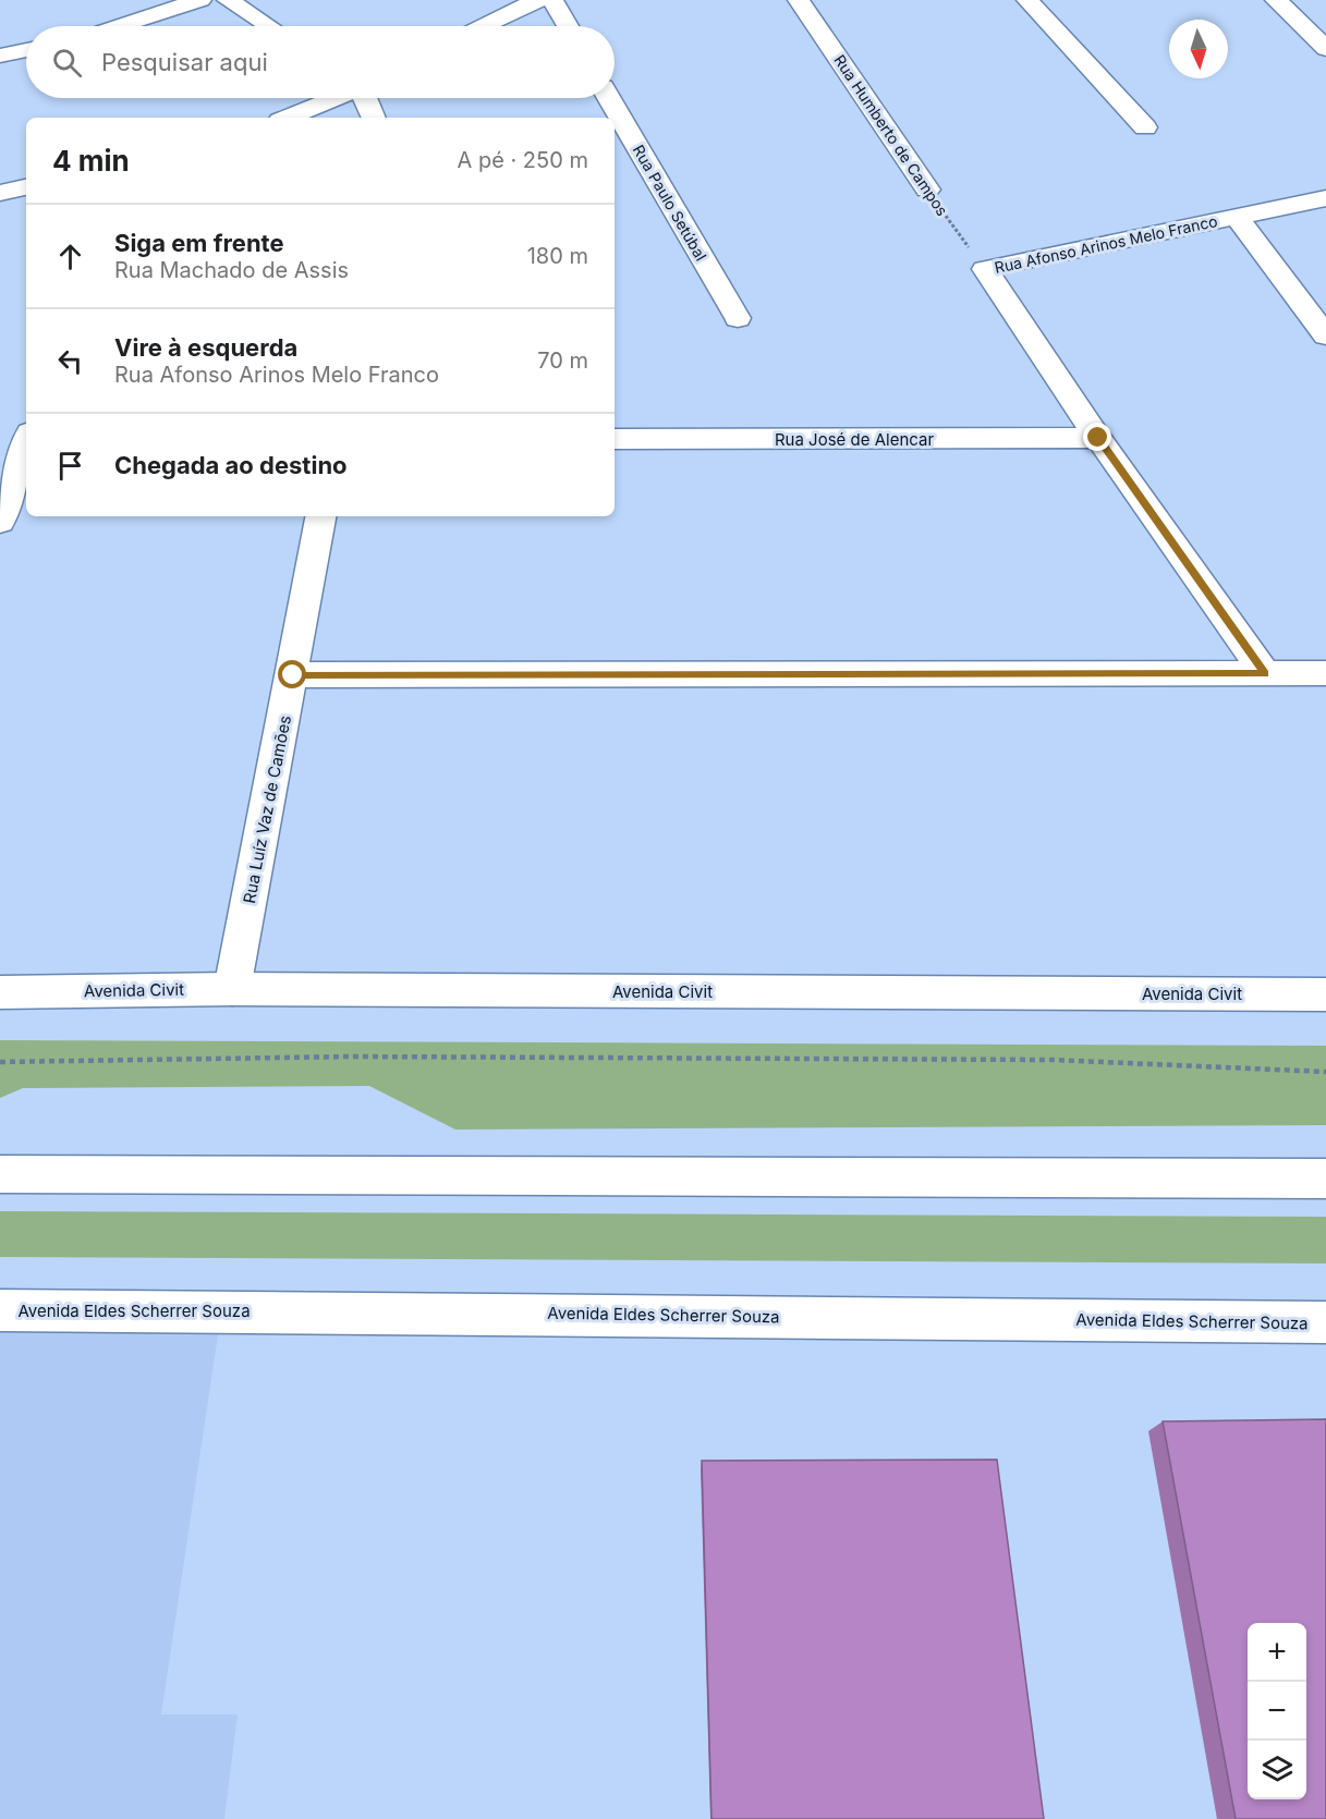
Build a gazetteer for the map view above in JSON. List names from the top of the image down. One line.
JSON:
{"streets":{"street":["Rua Humberto de Campos","Rua Paulo Setúbal","Rua Afonso Arinos Melo Franco","Rua José de Alencar","Rua Luíz Vaz de Camões","Avenida Civit","Avenida Eldes Scherrer Souza"]},"crossings":[["Rua Humberto de Campos","Rua Afonso Arinos Melo Franco"],["Rua Afonso Arinos Melo Franco","Rua José de Alencar"],["Rua Luíz Vaz de Camões","Avenida Civit"]],"north":"bottom","page":{"search":"Pesquisar aqui","heading":["4 min","A pé · 250 m"],"list":[["Siga em frente","Rua Machado de Assis","180 m"],["Vire à esquerda","Rua Afonso Arinos Melo Franco","70 m"],"Chegada ao destino"],"map_buttons":["+","−"]}}
